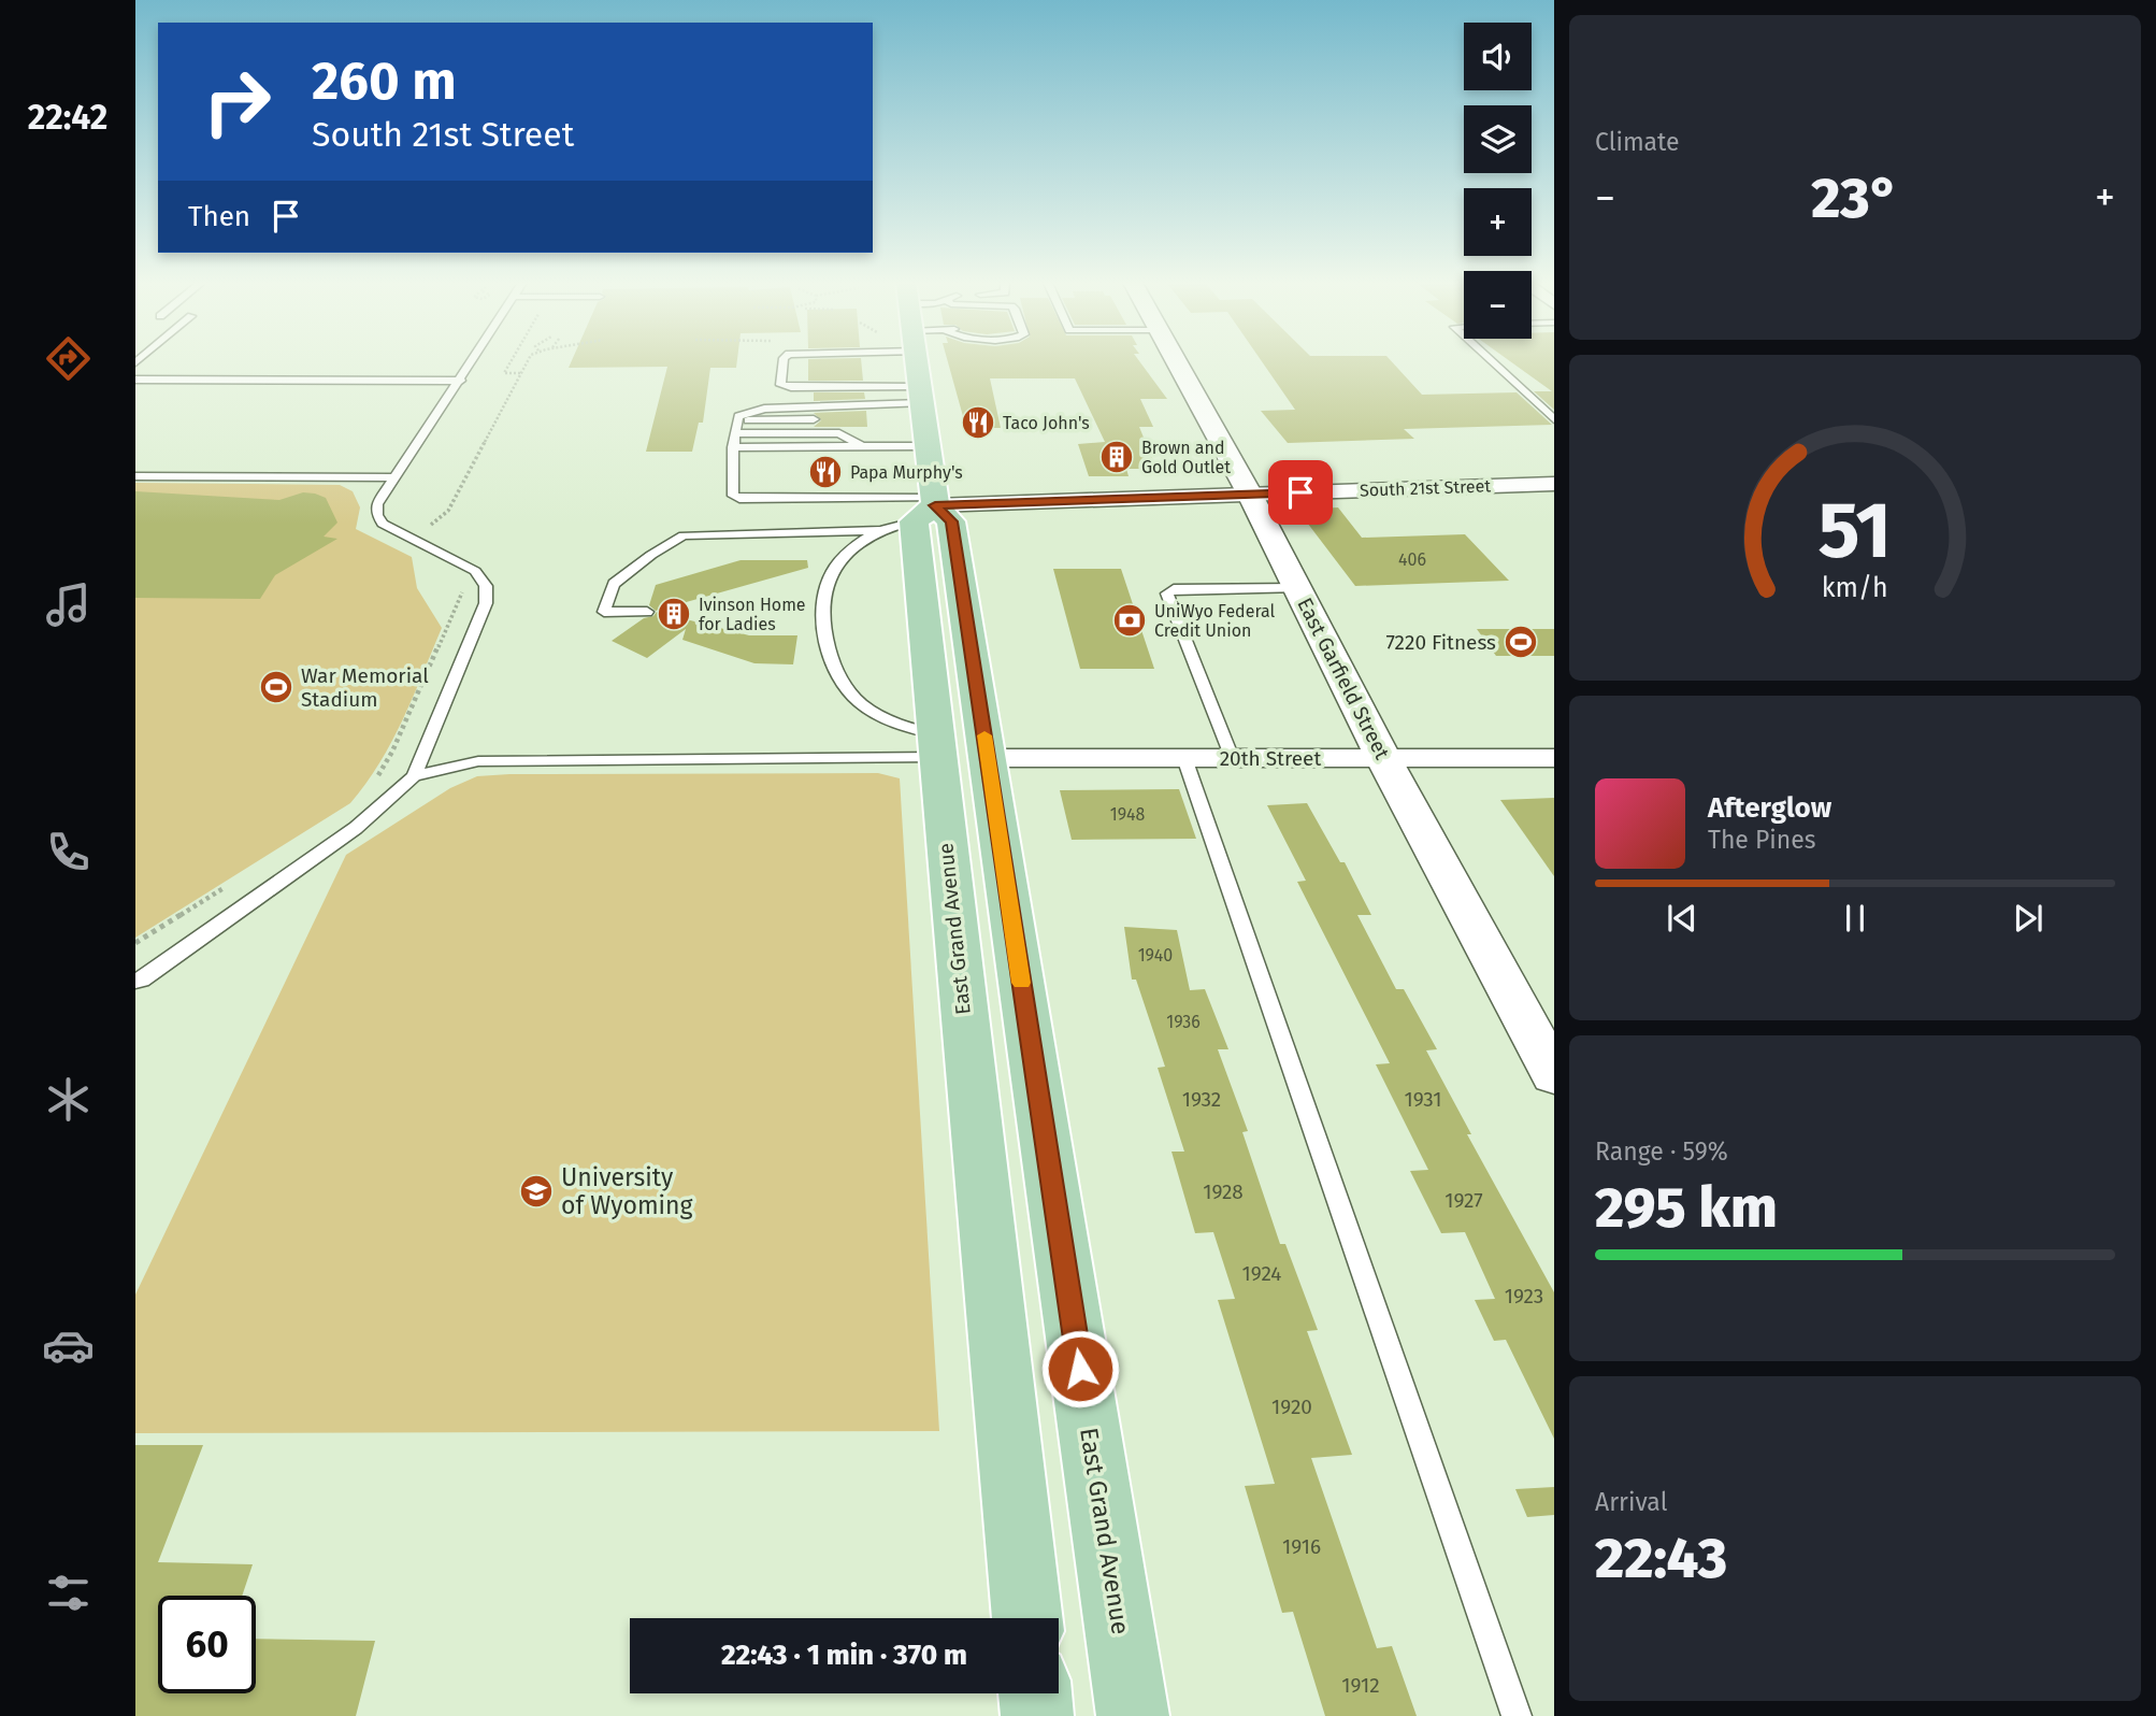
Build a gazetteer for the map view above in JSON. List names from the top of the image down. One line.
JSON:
{"streets":{"main road":["East Grand Avenue"],"street":["South 21st Street","East Garfield Street","20th Street"]},"crossings":[["South 21st Street","East Garfield Street"],["South 21st Street","East Grand Avenue"],["East Garfield Street","20th Street"],["20th Street","East Grand Avenue"]],"places":{"restaurant":["Taco John's","Papa Murphy's"],"building":["Brown and Gold Outlet","Ivinson Home for Ladies"],"bank":["UniWyo Federal Credit Union"],"sports":["7220 Fitness","War Memorial Stadium"],"school or university":["University of Wyoming"]},"house_numbers":["406","1948","1940","1936","1932","1931","1928","1927","1924","1923","1920","1916","1912"],"page":{"tabs":"22:42","tile":["Climate",["Range · 59%","295 km"],["Arrival","22:43"]],"map_buttons":["+","−"],"turn":["260 m","South 21st Street"],"heat":["−","23°","+"],"then":"Then","song":["Afterglow","The Pines"],"limit":"60","trip":"22:43 · 1 min · 370 m","gauge":["51","km/h"]}}
